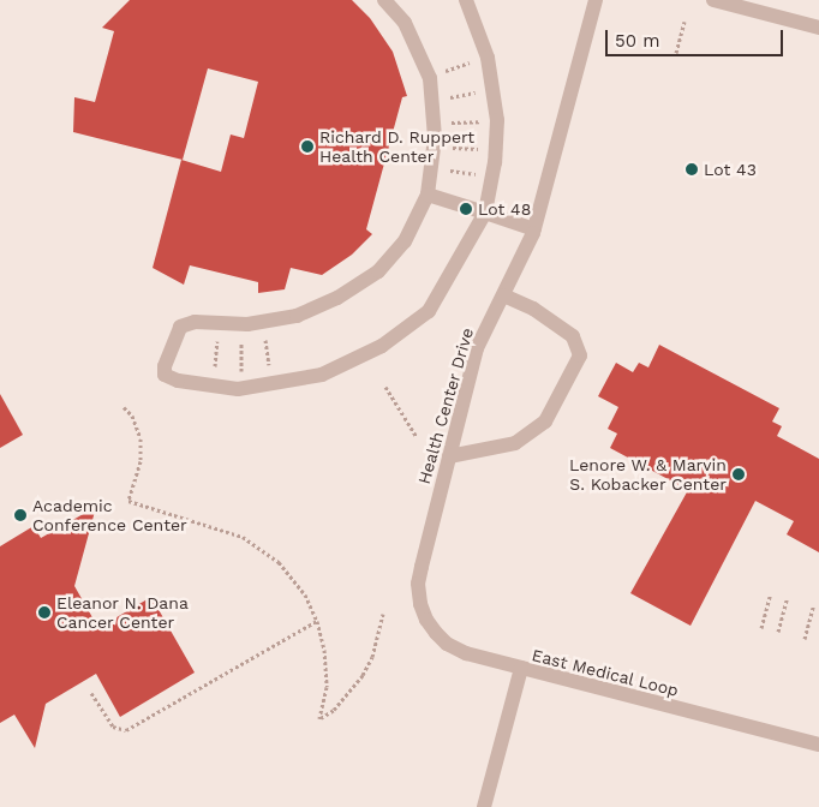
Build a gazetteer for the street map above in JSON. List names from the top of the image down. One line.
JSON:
{"streets":{"street":["Health Center Drive","East Medical Loop"]},"crossings":[["Health Center Drive","East Medical Loop"]],"places":["Richard D. Ruppert Health Center","Lot 43","Lot 48","Lenore W. & Marvin S. Kobacker Center","Academic Conference Center","Eleanor N. Dana Cancer Center"],"scale_bar":"50 m"}
